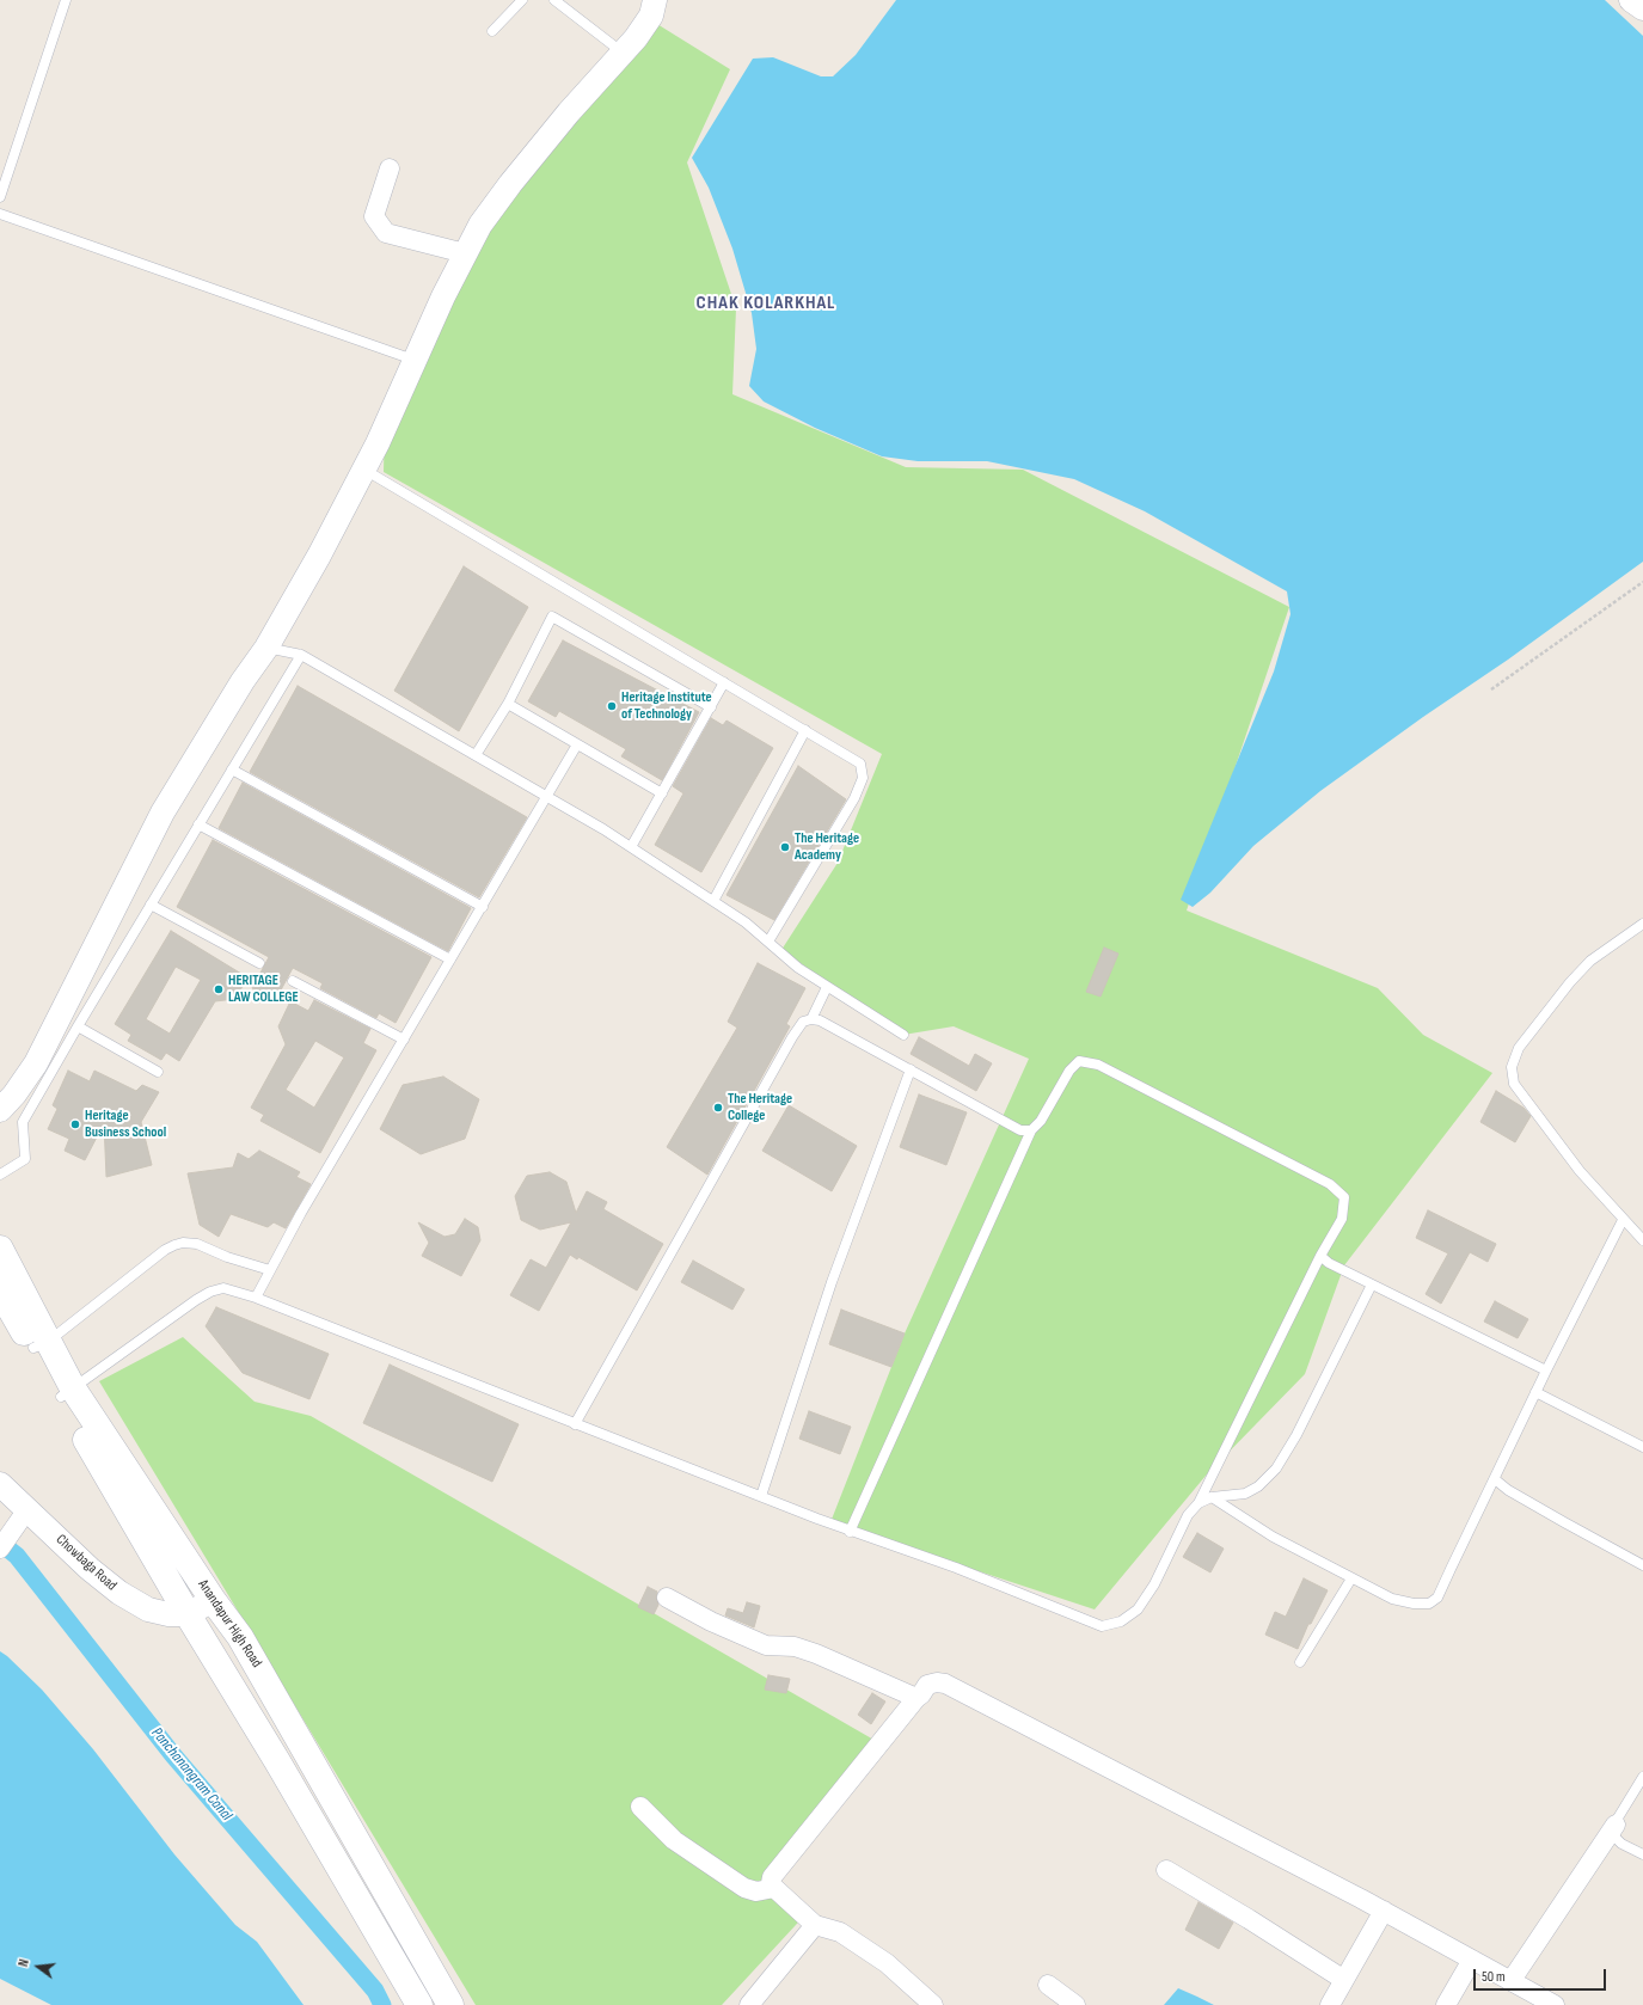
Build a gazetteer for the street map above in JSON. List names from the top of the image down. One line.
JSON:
{"streets":{"main road":["Anandapur High Road"],"street":["Chowbaga Road"]},"crossings":[["Chowbaga Road","Anandapur High Road"]],"districts":["CHAK KOLARKHAL"],"water":["Panchanangram Canal"],"places":["Heritage Institute of Technology","The Heritage Academy","HERITAGE LAW COLLEGE","The Heritage College","Heritage Business School"],"scale_bar":"50 m","north":"left"}
